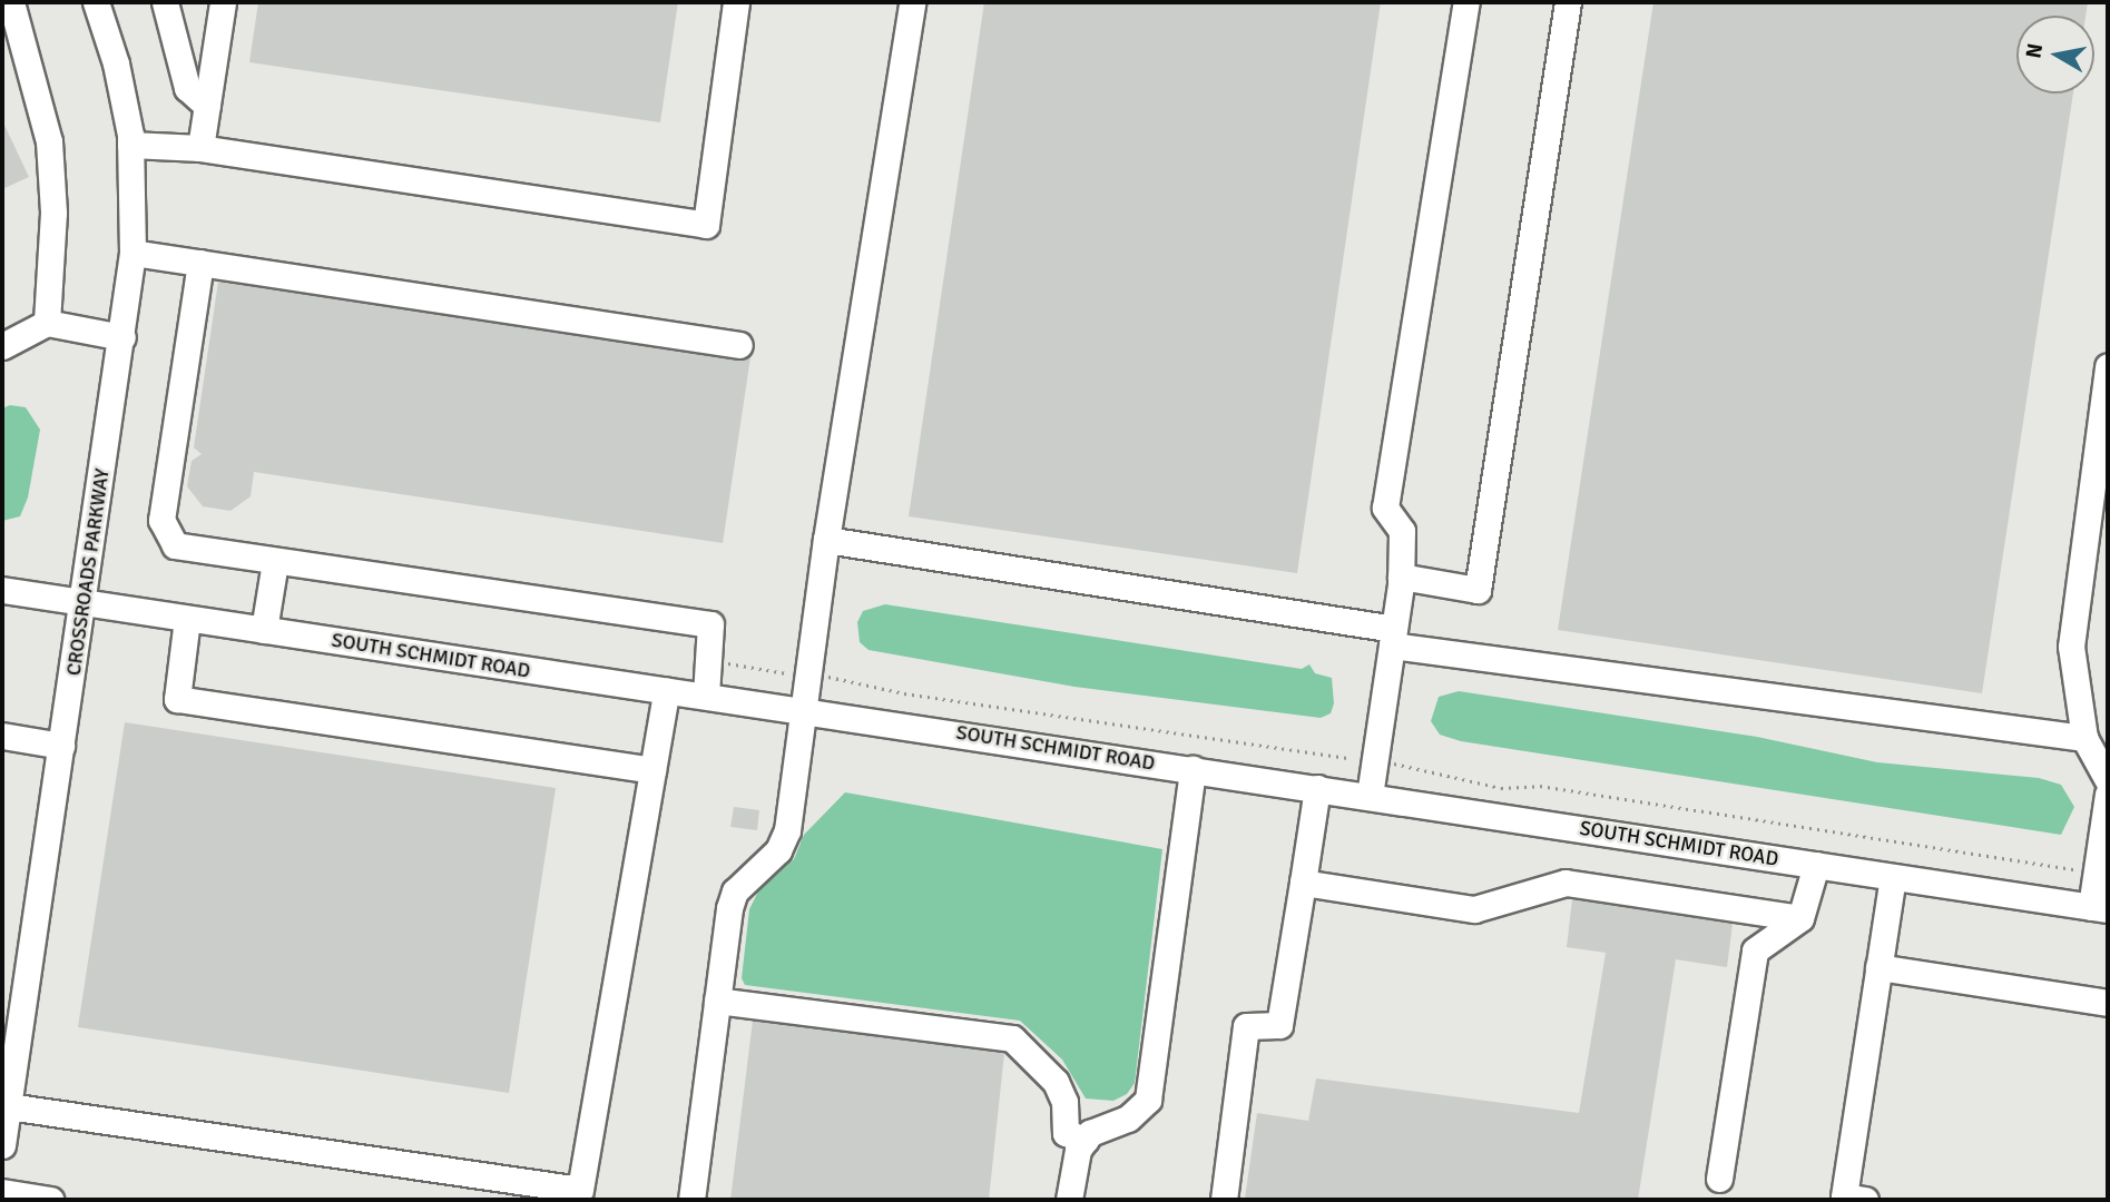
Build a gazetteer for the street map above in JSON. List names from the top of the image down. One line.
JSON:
{"streets":{"street":["CROSSROADS PARKWAY","SOUTH SCHMIDT ROAD"]},"crossings":[["CROSSROADS PARKWAY","SOUTH SCHMIDT ROAD"]],"north":"left"}
